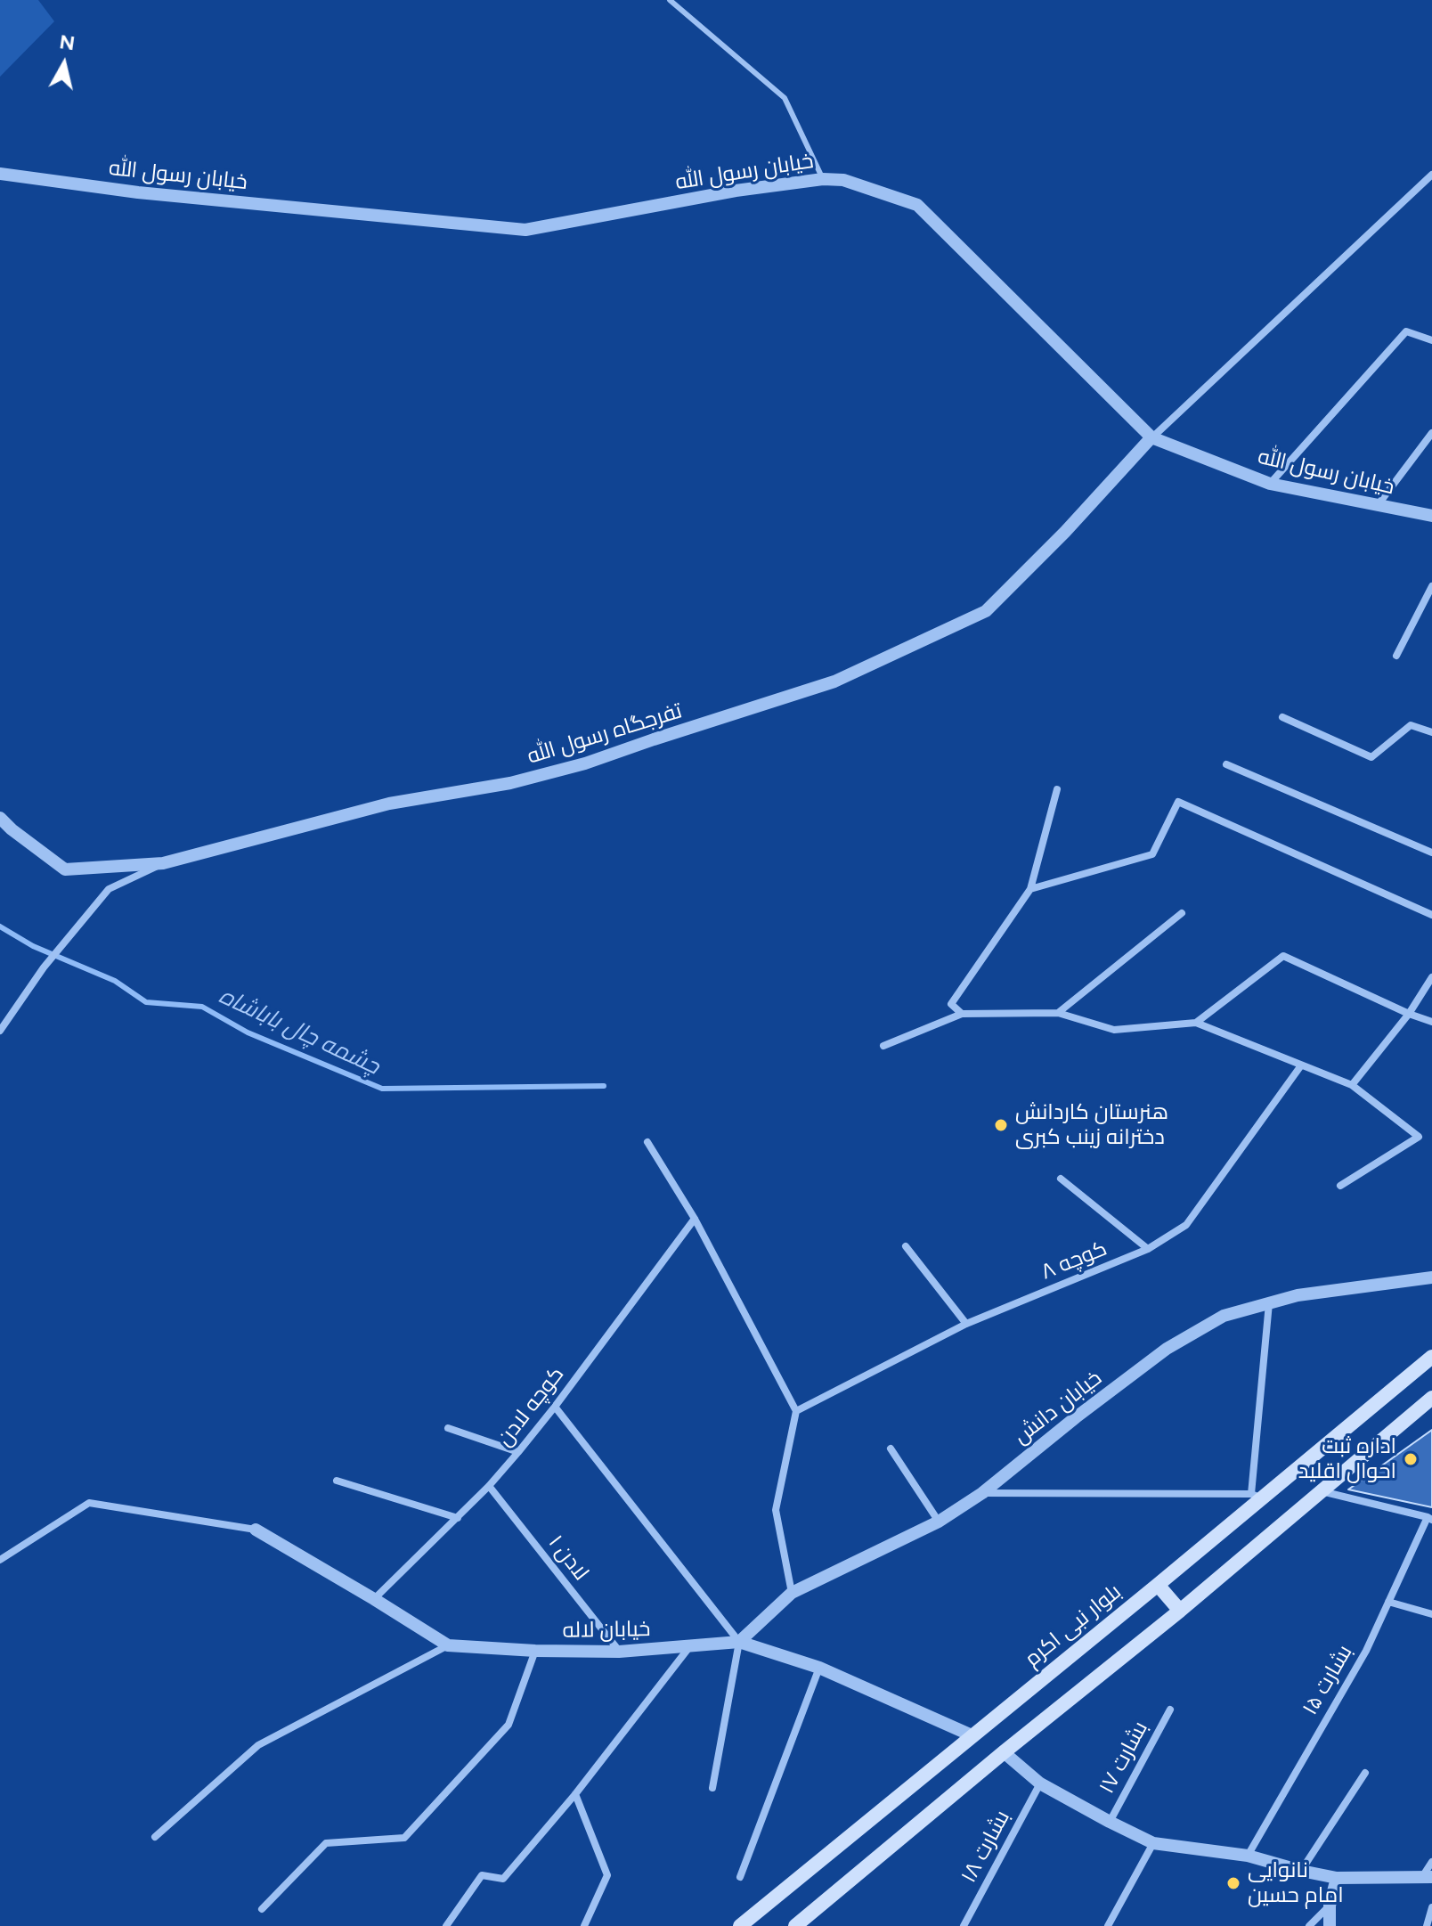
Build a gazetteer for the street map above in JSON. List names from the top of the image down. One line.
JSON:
{"streets":{"main road":["بلوار نبی اکرم"],"street":["خیابان رسول الله","تفرجگاه رسول الله","کوچه ۸","کوچه لادن","خیابان دانش","لادن ۱","خیابان لاله","بشارت ۱۵","بشارت ۱۷","بشارت ۱۸"]},"crossings":[["خیابان رسول الله","تفرجگاه رسول الله"],["کوچه لادن","لادن ۱"],["کوچه لادن","خیابان لاله"],["خیابان دانش","خیابان لاله"],["لادن ۱","خیابان لاله"],["بلوار نبی اکرم","خیابان لاله"]],"water":["چشمه چال باباشاه"],"places":["هنرستان کاردانش دخترانه زینب کبری","اداره ثبت احوال اقلید","نانوایی امام حسین"],"north":"top"}
